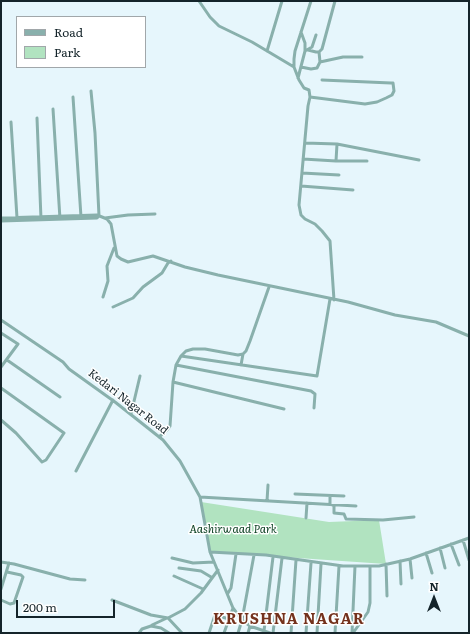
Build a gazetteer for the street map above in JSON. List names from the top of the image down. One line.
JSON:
{"streets":{"street":["Kedari Nagar Road"]},"districts":["KRUSHNA NAGAR"],"parks":["Aashirwaad Park"],"legend":["Road","Park"],"scale_bar":"200 m","north":"top"}
